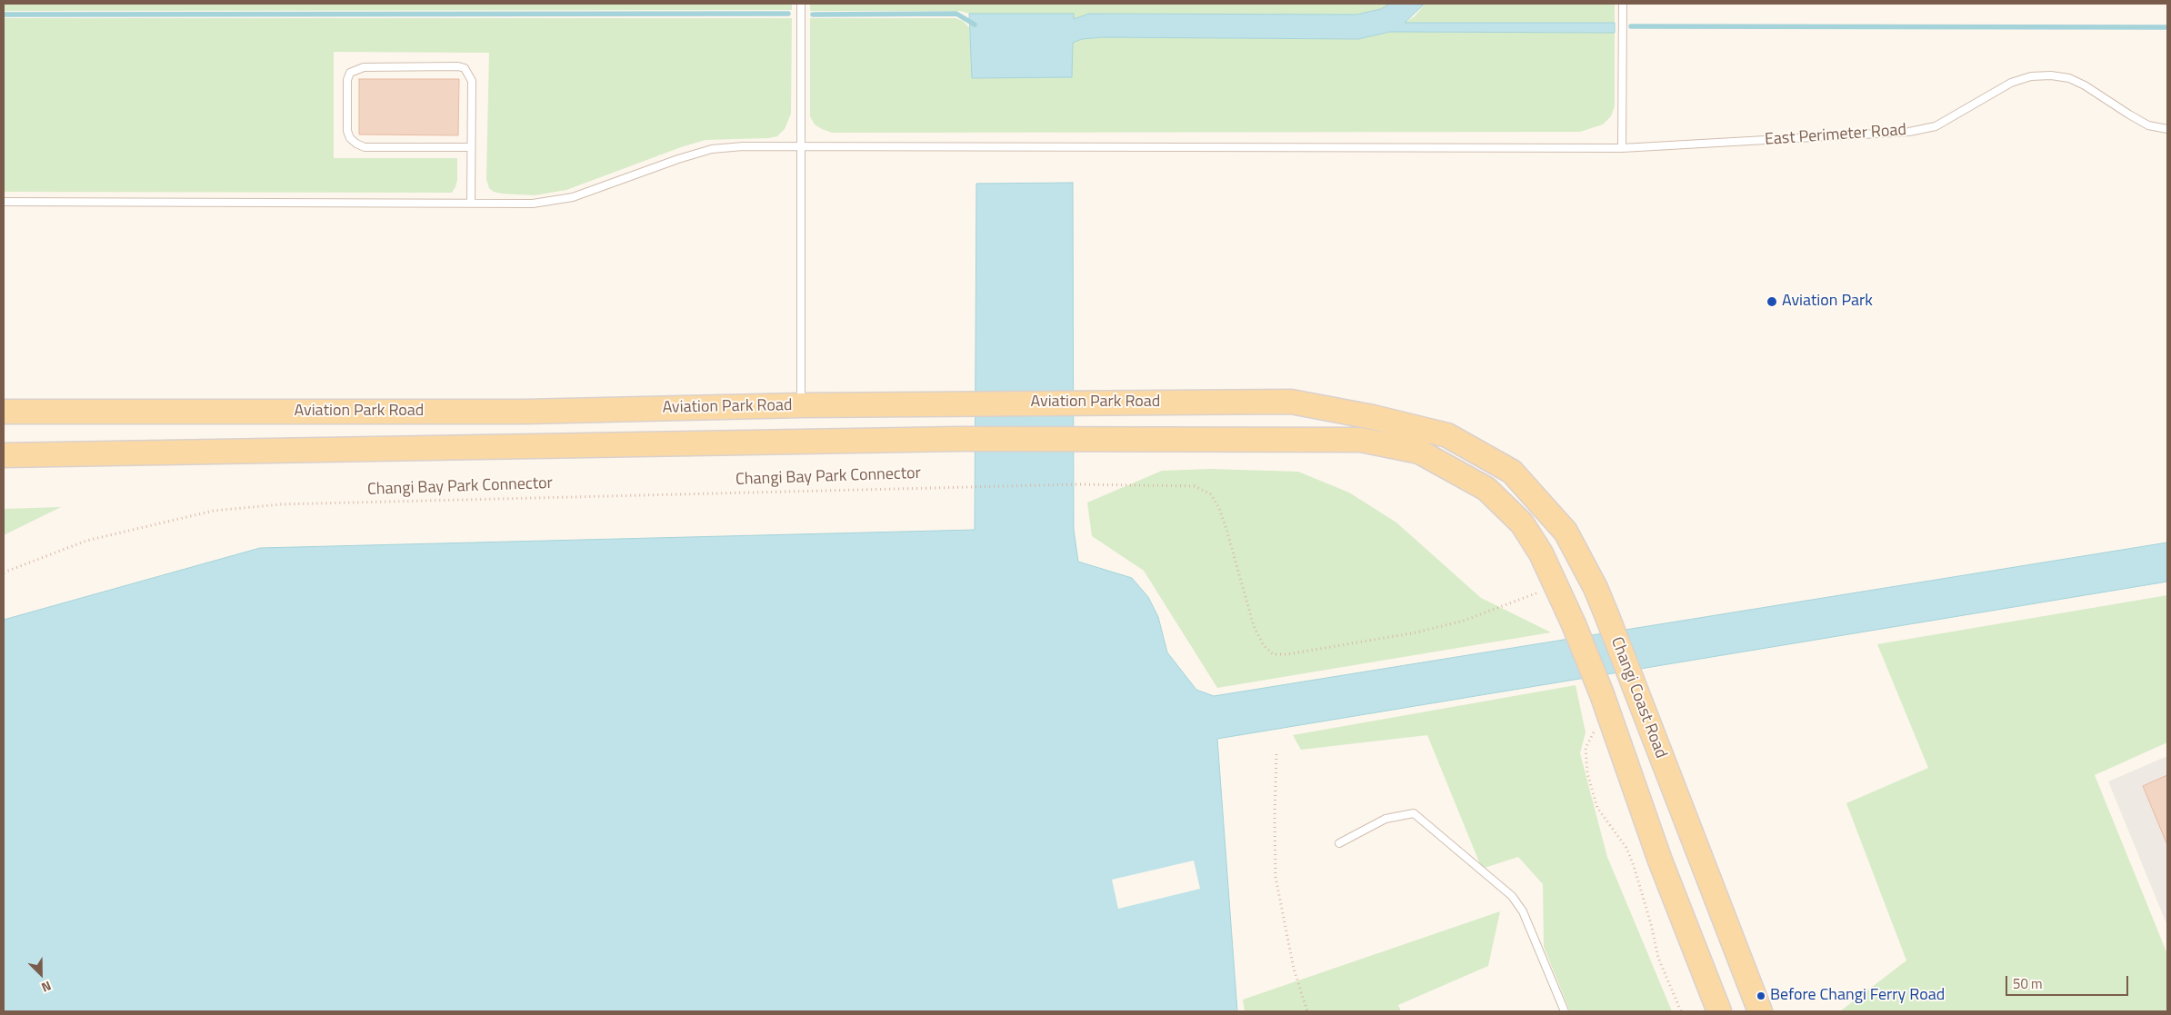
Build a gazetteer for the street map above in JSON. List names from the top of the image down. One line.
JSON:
{"streets":{"main road":["Aviation Park Road","Changi Coast Road"],"lane":["East Perimeter Road"],"path":["Changi Bay Park Connector"]},"crossings":[["Aviation Park Road","Changi Coast Road"]],"places":["Aviation Park","Before Changi Ferry Road"],"scale_bar":"50 m","north":"bottom right"}
